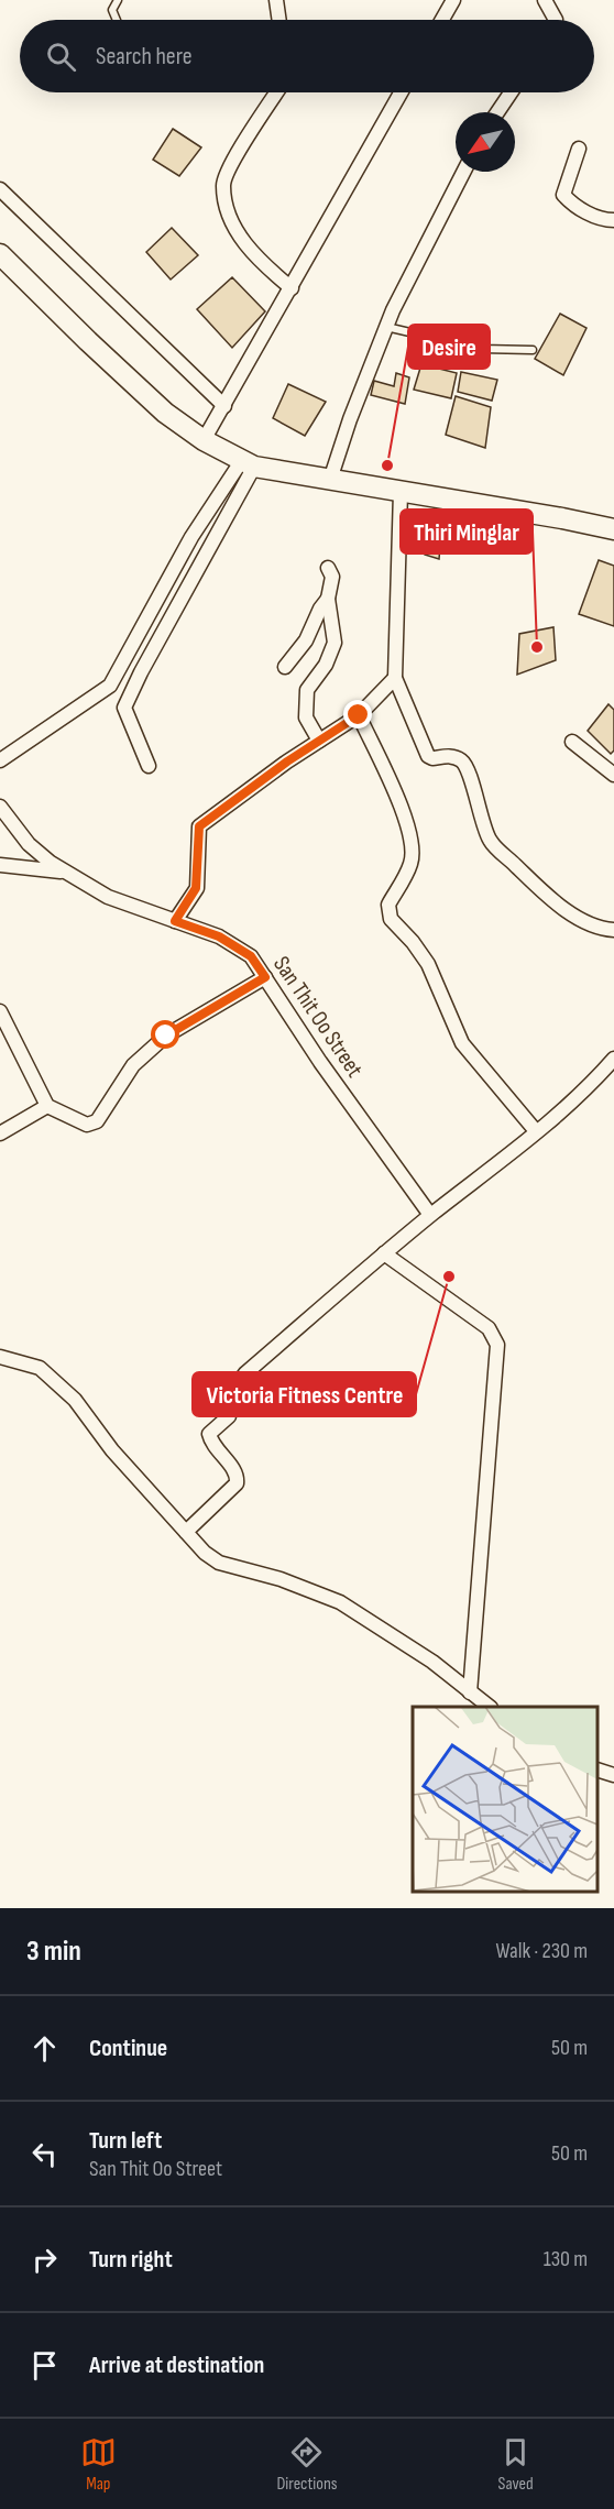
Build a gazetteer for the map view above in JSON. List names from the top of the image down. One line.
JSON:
{"streets":{"street":["San Thit Oo Street"]},"places":["Desire","Thiri Minglar","Victoria Fitness Centre"],"north":"bottom left","page":{"search":"Search here","heading":["3 min","Walk · 230 m"],"list":[["Continue","50 m"],["Turn left","San Thit Oo Street","50 m"],["Turn right","130 m"],"Arrive at destination"],"nav":["Map","Directions","Saved"]}}
